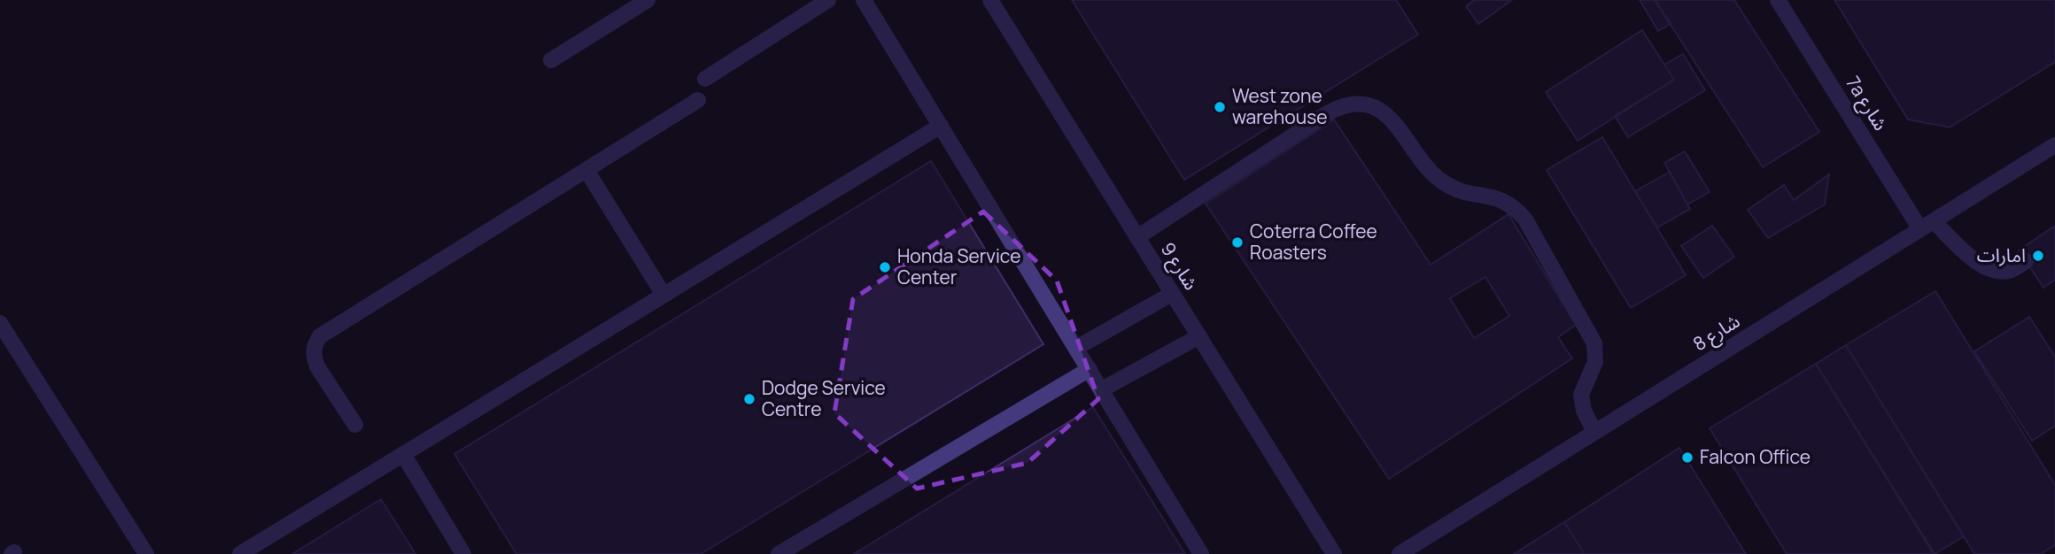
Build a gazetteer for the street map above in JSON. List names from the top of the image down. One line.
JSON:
{"streets":{"street":["7a شارع","شارع 9","شارع 8"]},"crossings":[["7a شارع","شارع 8"]],"places":["West zone warehouse","Coterra Coffee Roasters","امارات","Honda Service Center","Dodge Service Centre","Falcon Office"]}
